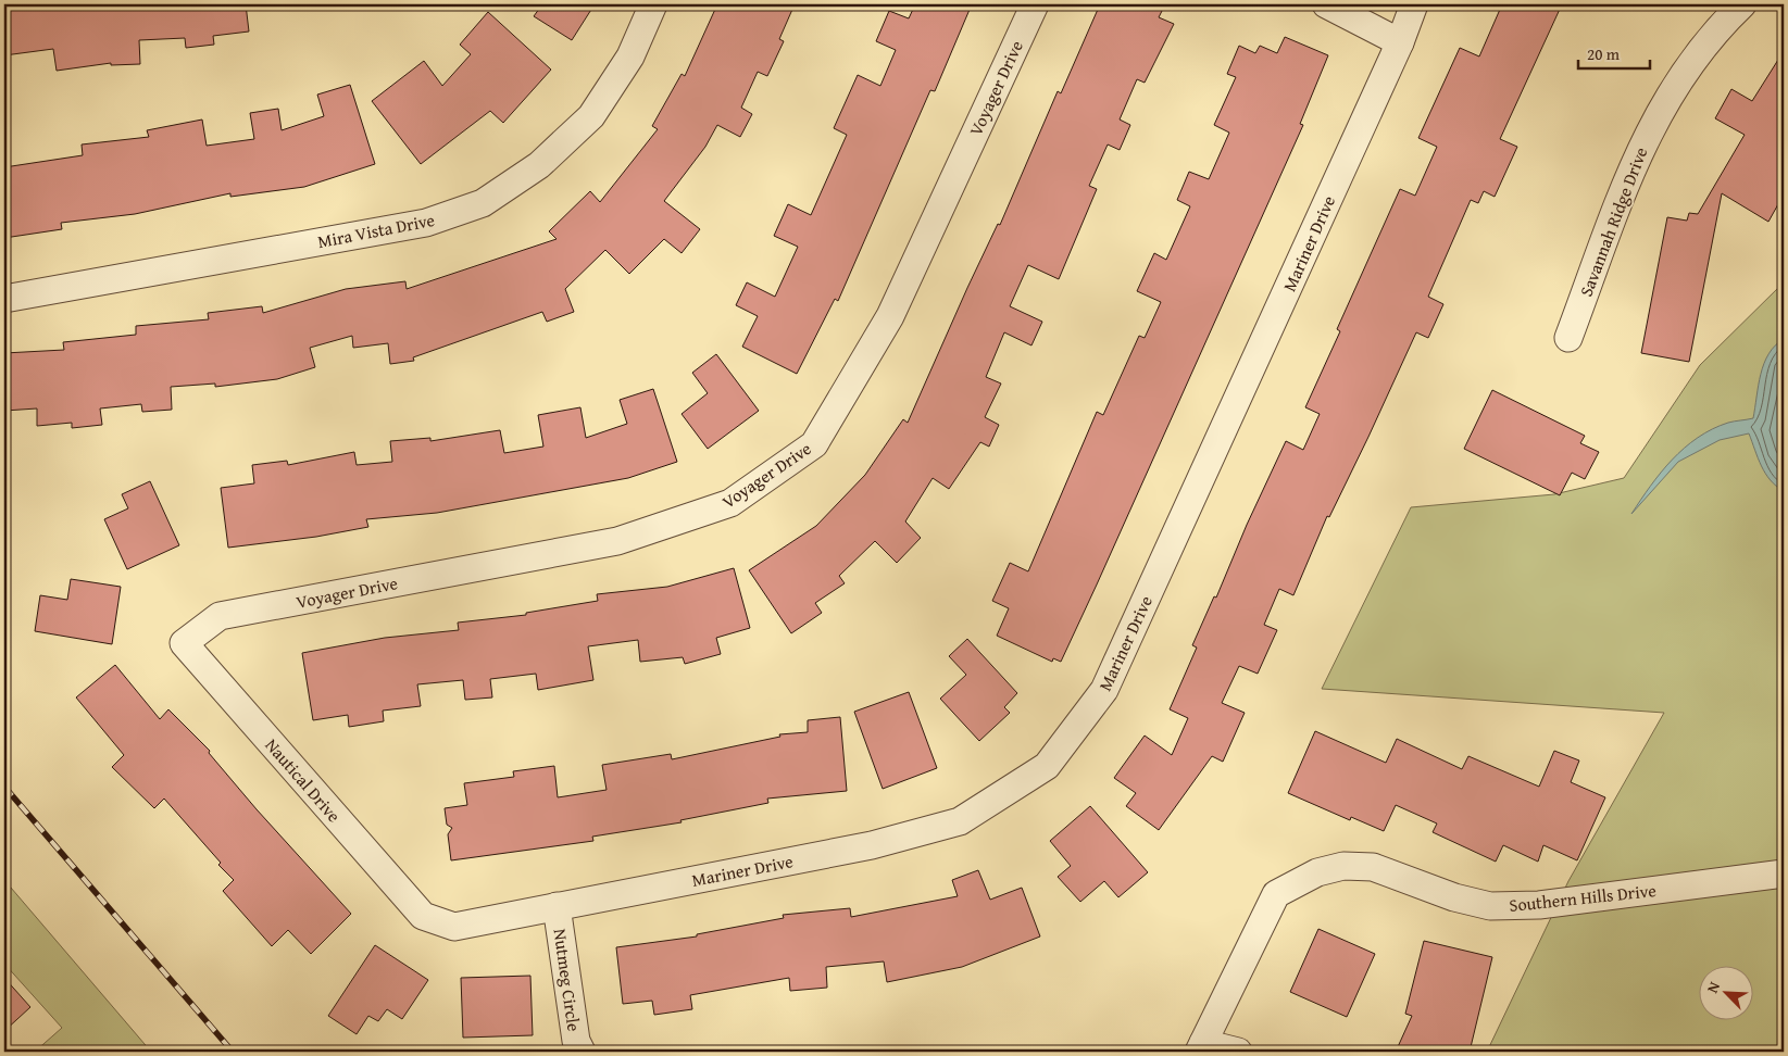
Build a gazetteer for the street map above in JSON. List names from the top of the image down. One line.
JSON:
{"streets":{"street":["Voyager Drive","Savannah Ridge Drive","Mira Vista Drive","Mariner Drive","Nautical Drive","Southern Hills Drive","Nutmeg Circle"]},"crossings":[["Voyager Drive","Nautical Drive"],["Mariner Drive","Nautical Drive"],["Mariner Drive","Nutmeg Circle"]],"scale_bar":"20 m","north":"top left"}
